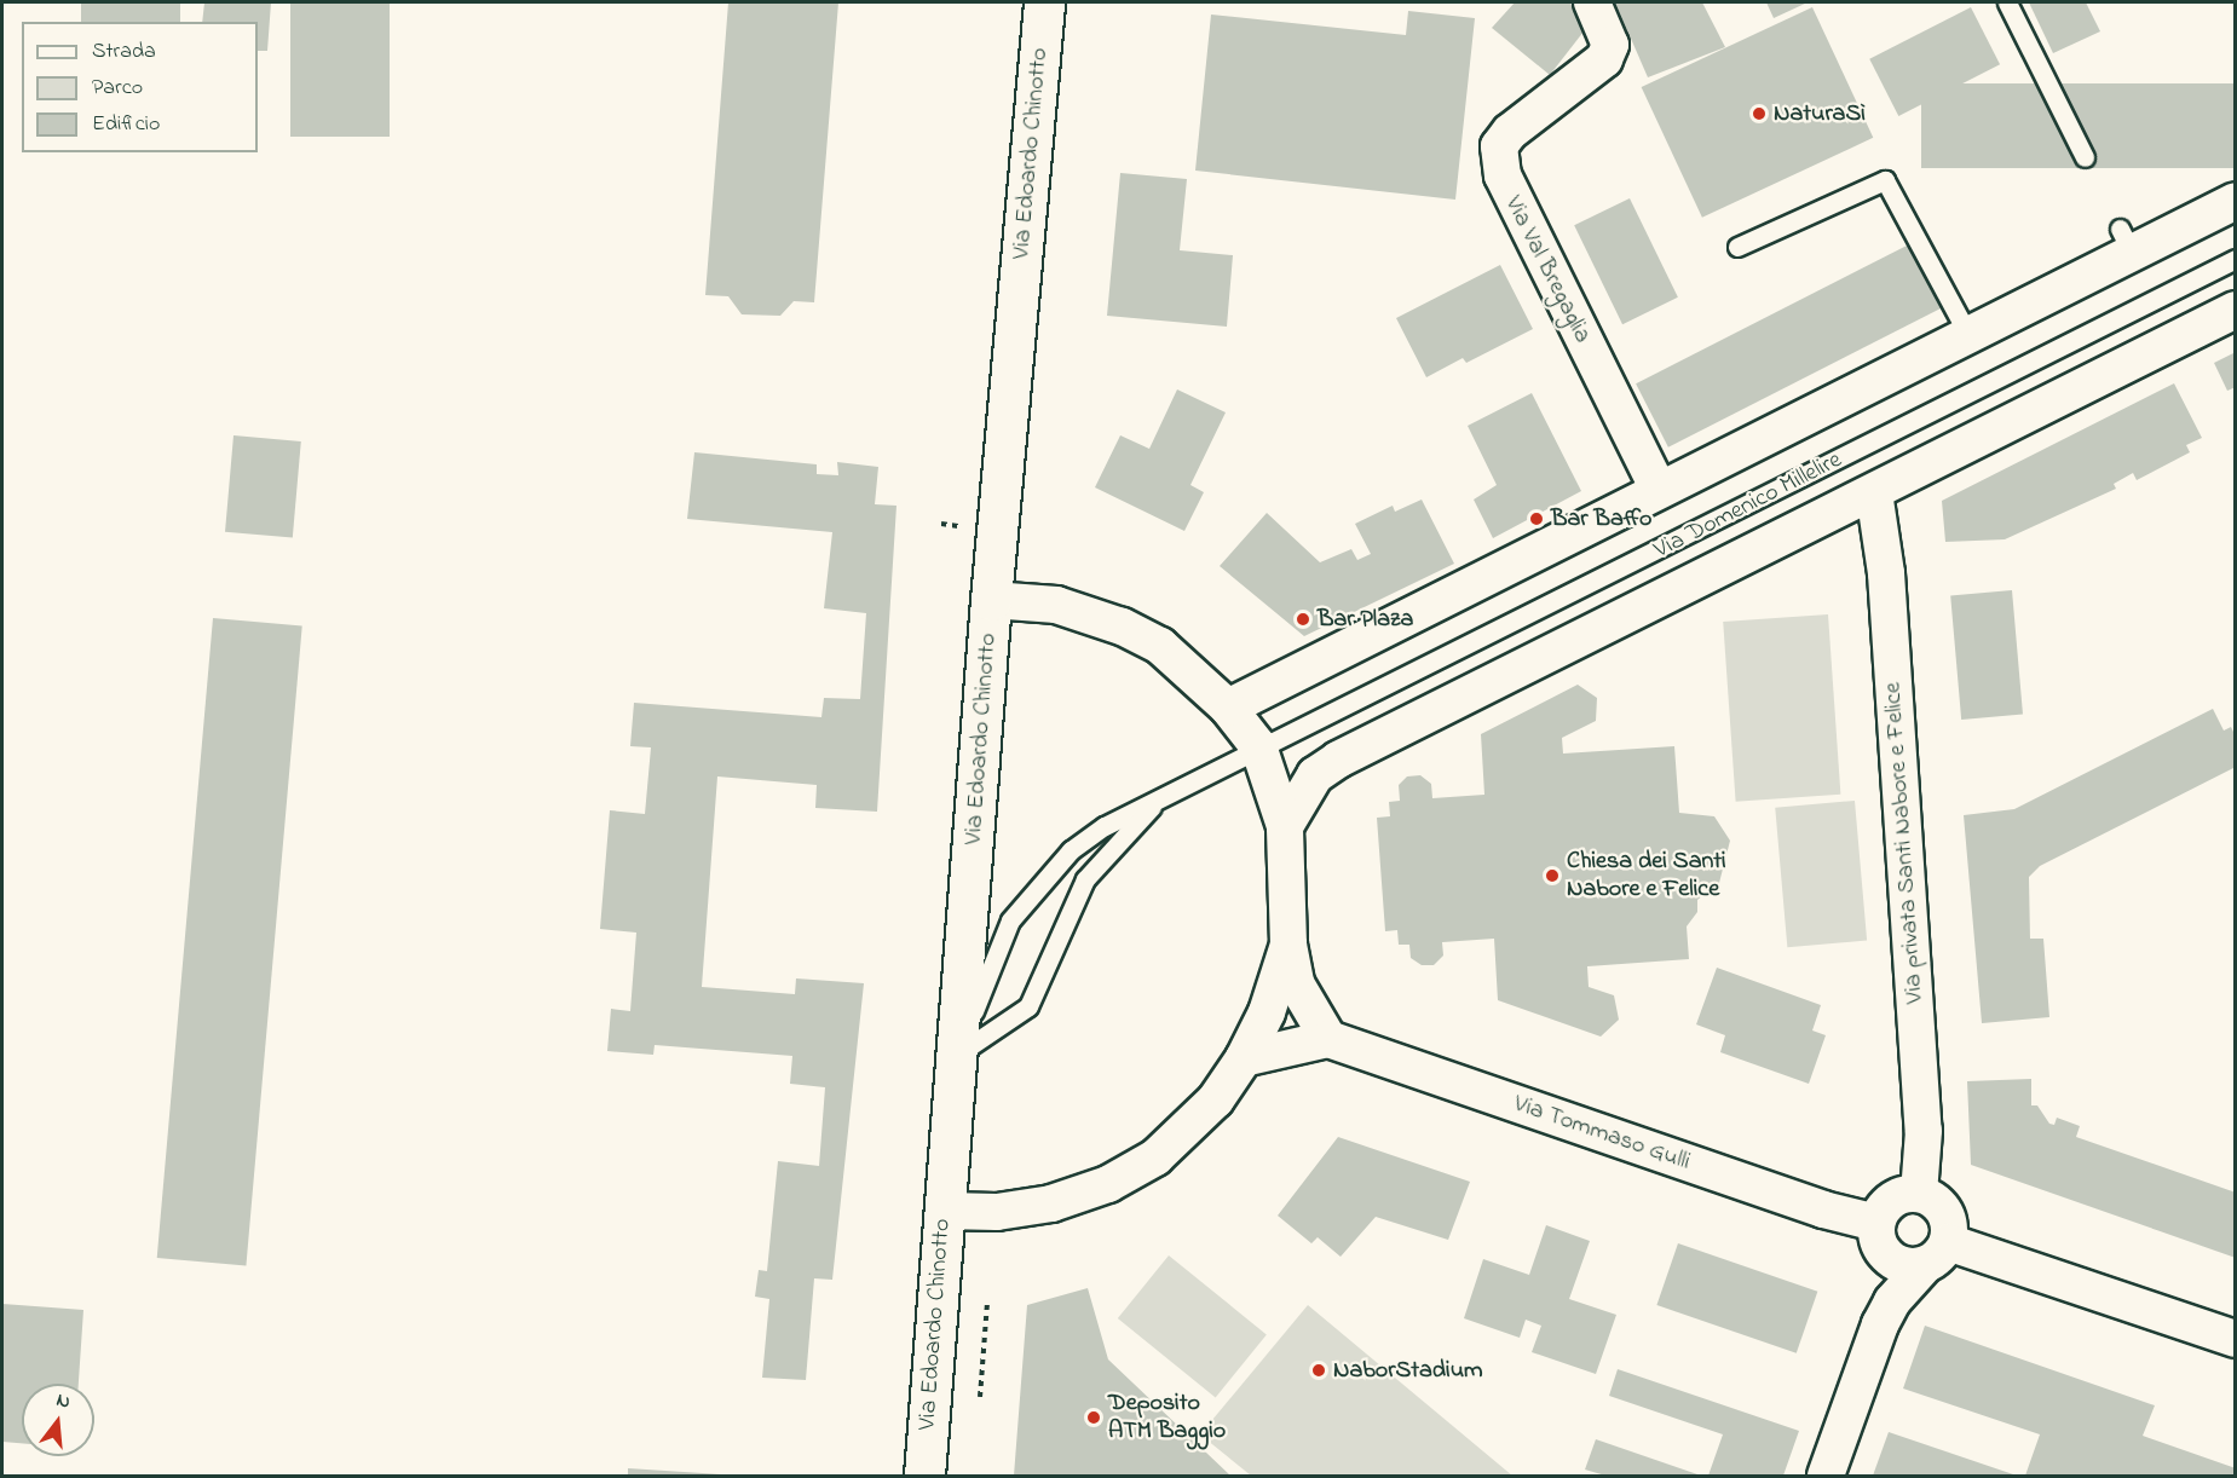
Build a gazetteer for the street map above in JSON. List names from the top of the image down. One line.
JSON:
{"streets":{"street":["Via Edoardo Chinotto","Via Val Bregaglia","Via Domenico Millelire","Via privata Santi Nabore e Felice","Via Tommaso Gulli"]},"crossings":[["Via Edoardo Chinotto","Via Domenico Millelire"],["Via Domenico Millelire","Via privata Santi Nabore e Felice"],["Via privata Santi Nabore e Felice","Via Tommaso Gulli"]],"places":["NaturaSì","Bar Baffo","Bar Plaza","Chiesa dei Santi Nabore e Felice","NaborStadium","Deposito ATM Baggio"],"legend":["Strada","Parco","Edificio"],"north":"top"}
